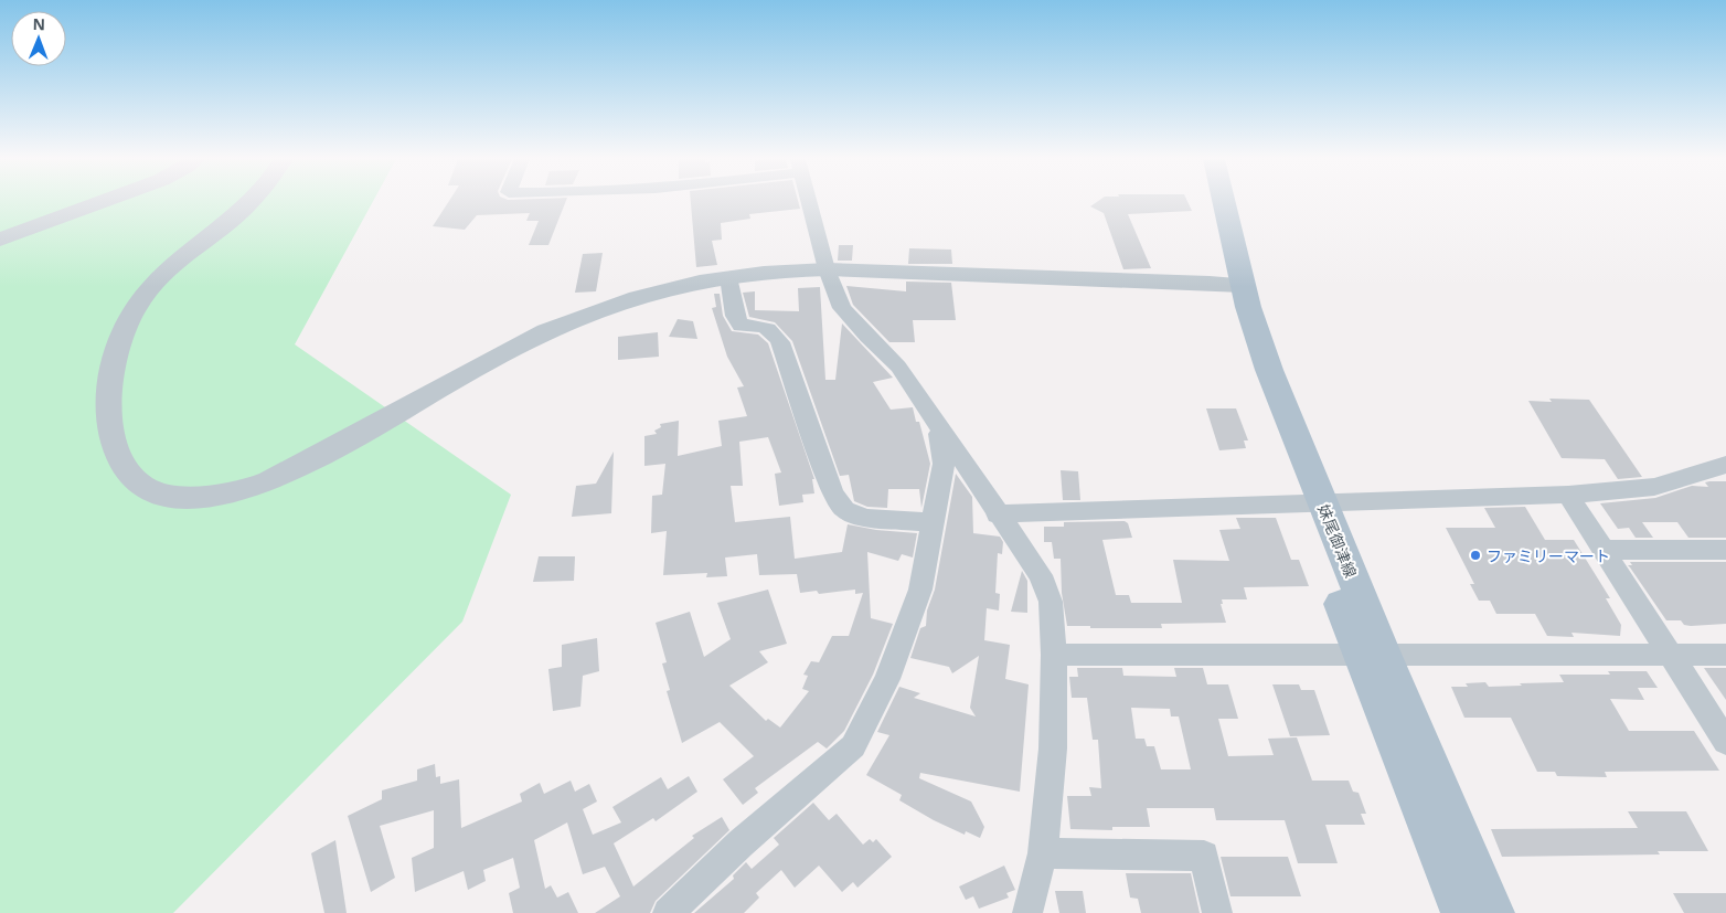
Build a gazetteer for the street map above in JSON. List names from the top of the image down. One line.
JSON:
{"streets":{"main road":["妹尾御津線"]},"places":["ファミリーマート"],"north":"top"}
